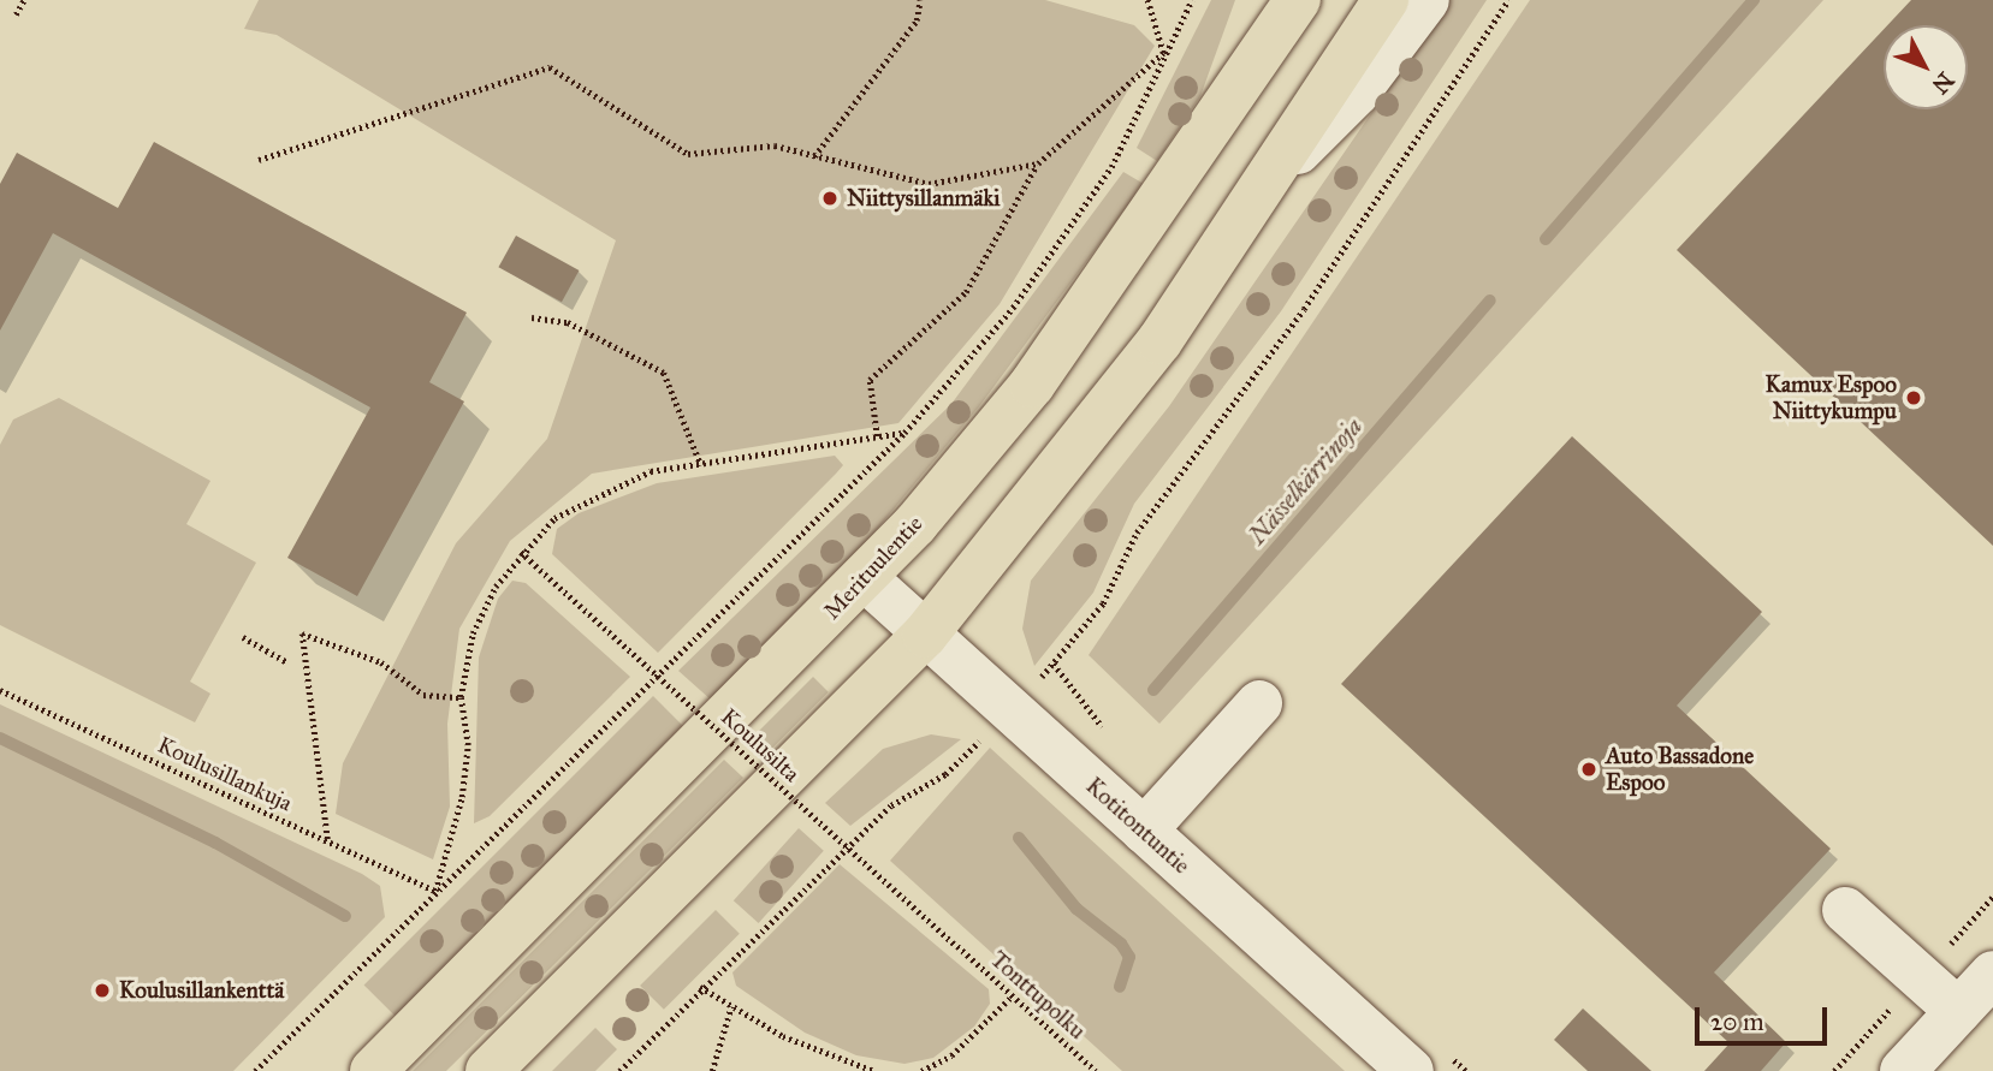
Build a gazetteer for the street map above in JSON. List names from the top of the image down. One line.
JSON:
{"streets":{"main road":["Merituulentie"],"street":["Kotitontuntie"],"path":["Koulusilta","Koulusillankuja","Tonttupolku"]},"crossings":[["Merituulentie","Kotitontuntie"],["Koulusilta","Tonttupolku"]],"water":["Nässelkärrinoja"],"places":["Niittysillanmäki","Kamux Espoo Niittykumpu","Auto Bassadone Espoo","Koulusillankenttä"],"scale_bar":"20 m","north":"bottom right"}
